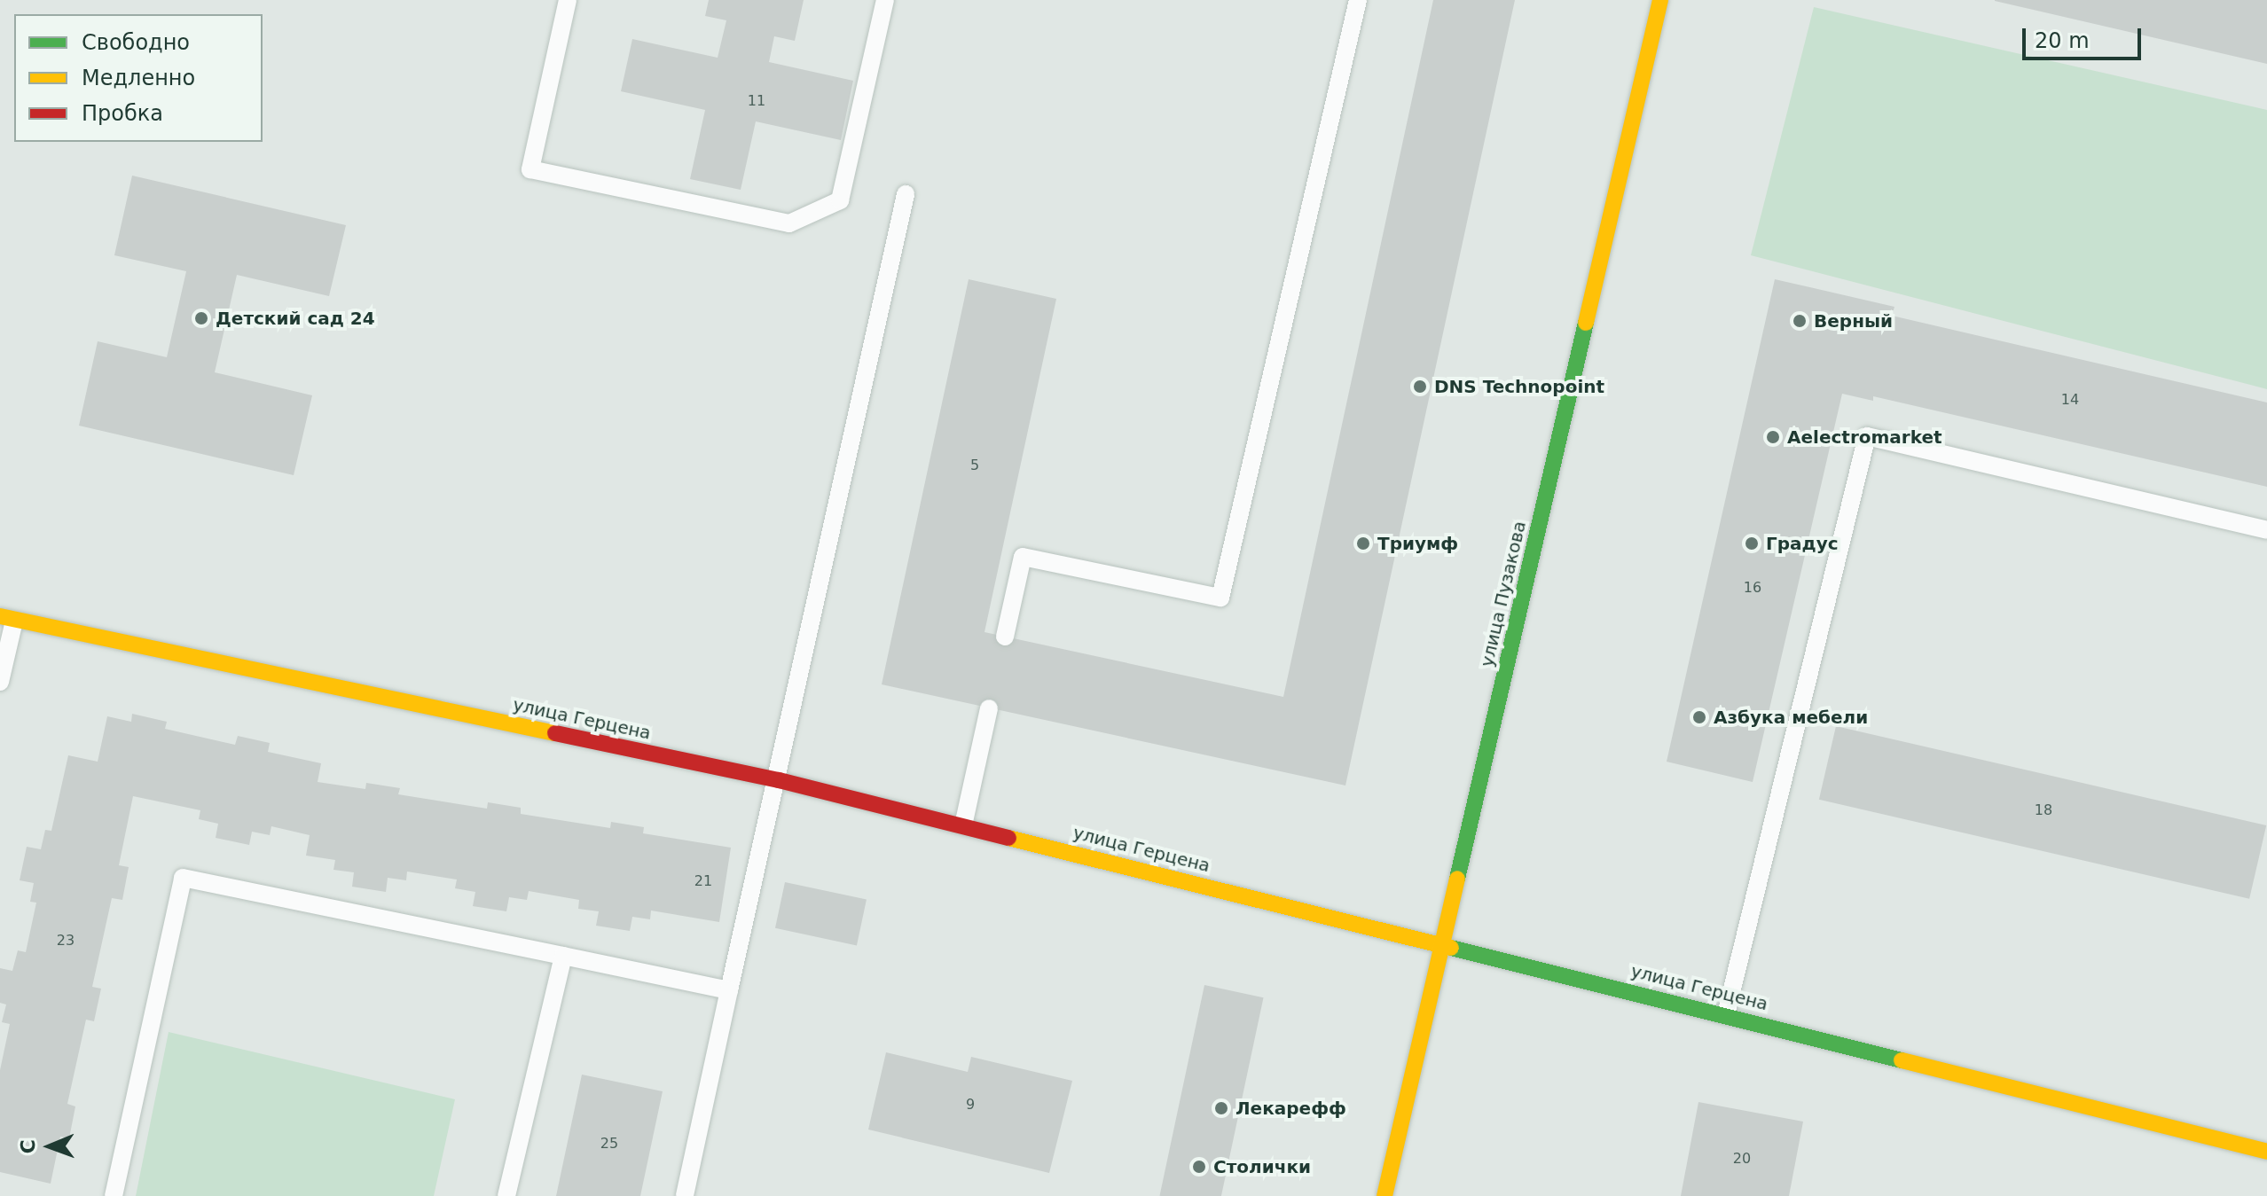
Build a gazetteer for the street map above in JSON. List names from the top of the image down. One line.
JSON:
{"streets":{"street":["улица Пузакова","улица Герцена"]},"crossings":[["улица Пузакова","улица Герцена"]],"places":["Детский сад 24","Верный","DNS Technopoint","Aelectromarket","Триумф","Градус","Азбука мебели","Лекарефф","Столички"],"house_numbers":["11","14","5","16","18","21","23","9","25","20"],"legend":["Свободно","Медленно","Пробка"],"scale_bar":"20 m","north":"left"}
